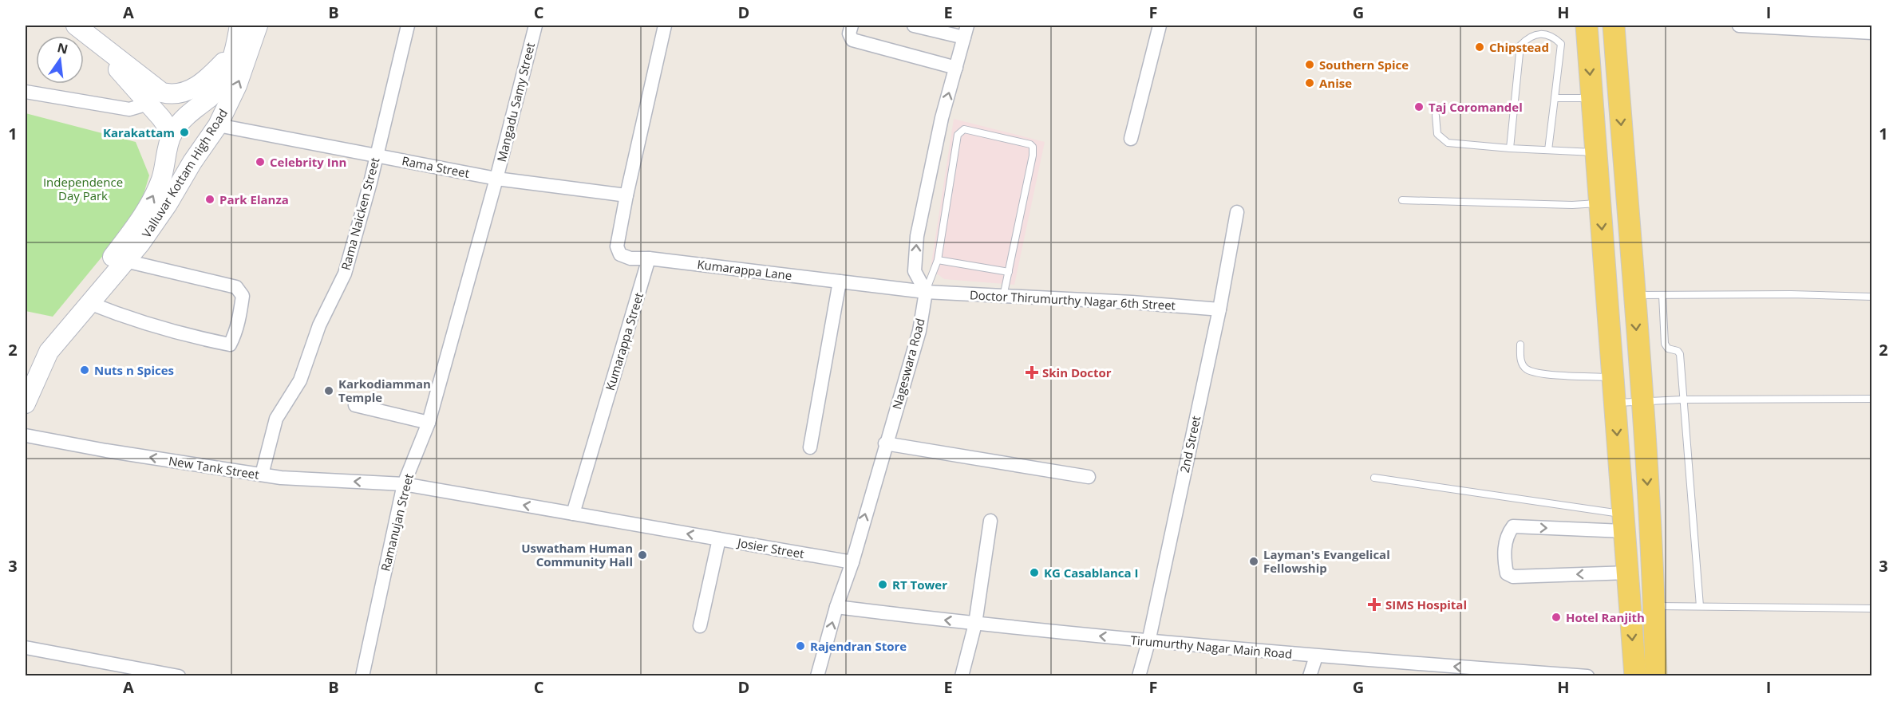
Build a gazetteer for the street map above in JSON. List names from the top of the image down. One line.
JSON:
{"streets":{"main road":["Valluvar Kottam High Road"],"street":["Mangadu Samy Street","Rama Street","Rama Naicken Street","Kumarappa Lane","Doctor Thirumurthy Nagar 6th Street","Kumarappa Street","Nageswara Road","2nd Street","New Tank Street","Ramanujan Street","Josier Street","Tirumurthy Nagar Main Road"]},"crossings":[["Mangadu Samy Street","Rama Street"],["Mangadu Samy Street","Ramanujan Street"],["Rama Street","Valluvar Kottam High Road"],["Rama Street","Rama Naicken Street"],["Rama Street","Ramanujan Street"],["Rama Naicken Street","New Tank Street"],["Kumarappa Lane","Doctor Thirumurthy Nagar 6th Street"],["Kumarappa Lane","Kumarappa Street"],["Kumarappa Lane","Nageswara Road"],["Doctor Thirumurthy Nagar 6th Street","Nageswara Road"],["Doctor Thirumurthy Nagar 6th Street","2nd Street"],["Kumarappa Street","Josier Street"],["Nageswara Road","Josier Street"],["2nd Street","Tirumurthy Nagar Main Road"],["New Tank Street","Ramanujan Street"]],"one_way":["Nageswara Road","New Tank Street","Josier Street","Tirumurthy Nagar Main Road"],"parks":["Independence Day Park"],"places":{"other":["Chipstead","Southern Spice","Anise","Taj Coromandel","Karakattam","Celebrity Inn","Park Elanza","Nuts n Spices","Karkodiamman Temple","Uswatham Human Community Hall","Layman's Evangelical Fellowship","KG Casablanca I","RT Tower","Hotel Ranjith","Rajendran Store"],"health":["Skin Doctor","SIMS Hospital"]},"north":"top","grid":{"columns":["A","B","C","D","E","F","G","H","I"],"rows":["1","2","3"]}}
